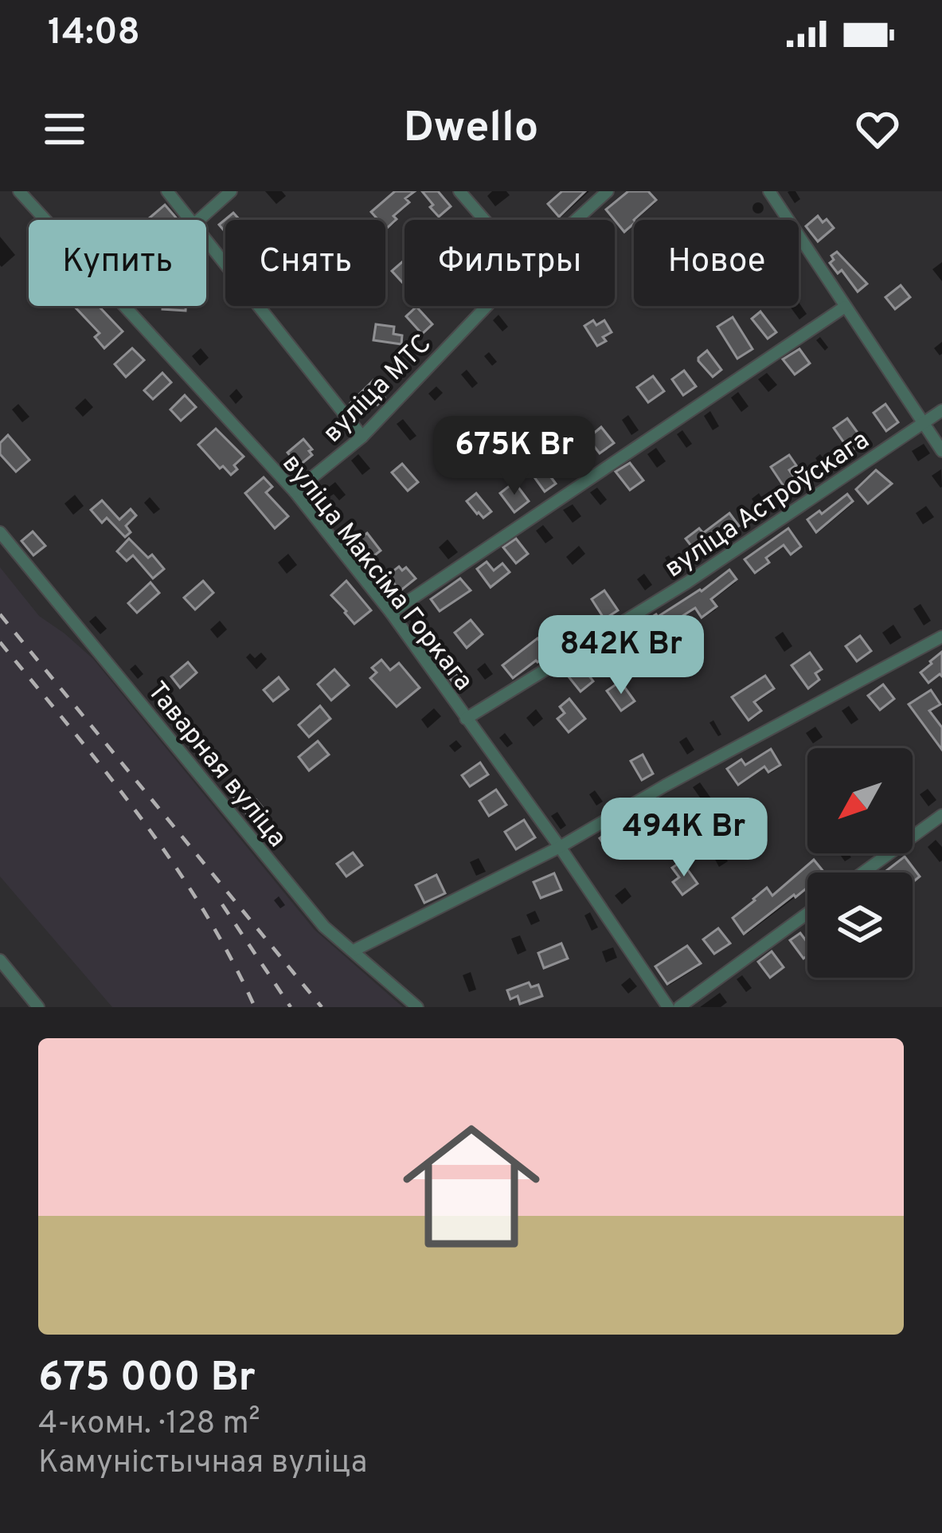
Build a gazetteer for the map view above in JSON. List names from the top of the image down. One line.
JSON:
{"streets":{"street":["вуліца МТС","вуліца Астроўскага","вуліца Максіма Горкага","Таварная вуліца"]},"crossings":[["вуліца МТС","вуліца Максіма Горкага"],["вуліца Астроўскага","вуліца Максіма Горкага"]],"north":"bottom left","page":{"status":"14:08","header":"Dwello","chip":["Купить","Снять","Фильтры","Новое"],"price":["675K Br","842K Br","494K Br"],"list":[{"name":"675 000 Br","note":"4-комн. · 128 m² · Камуністычная вуліца"}]}}
